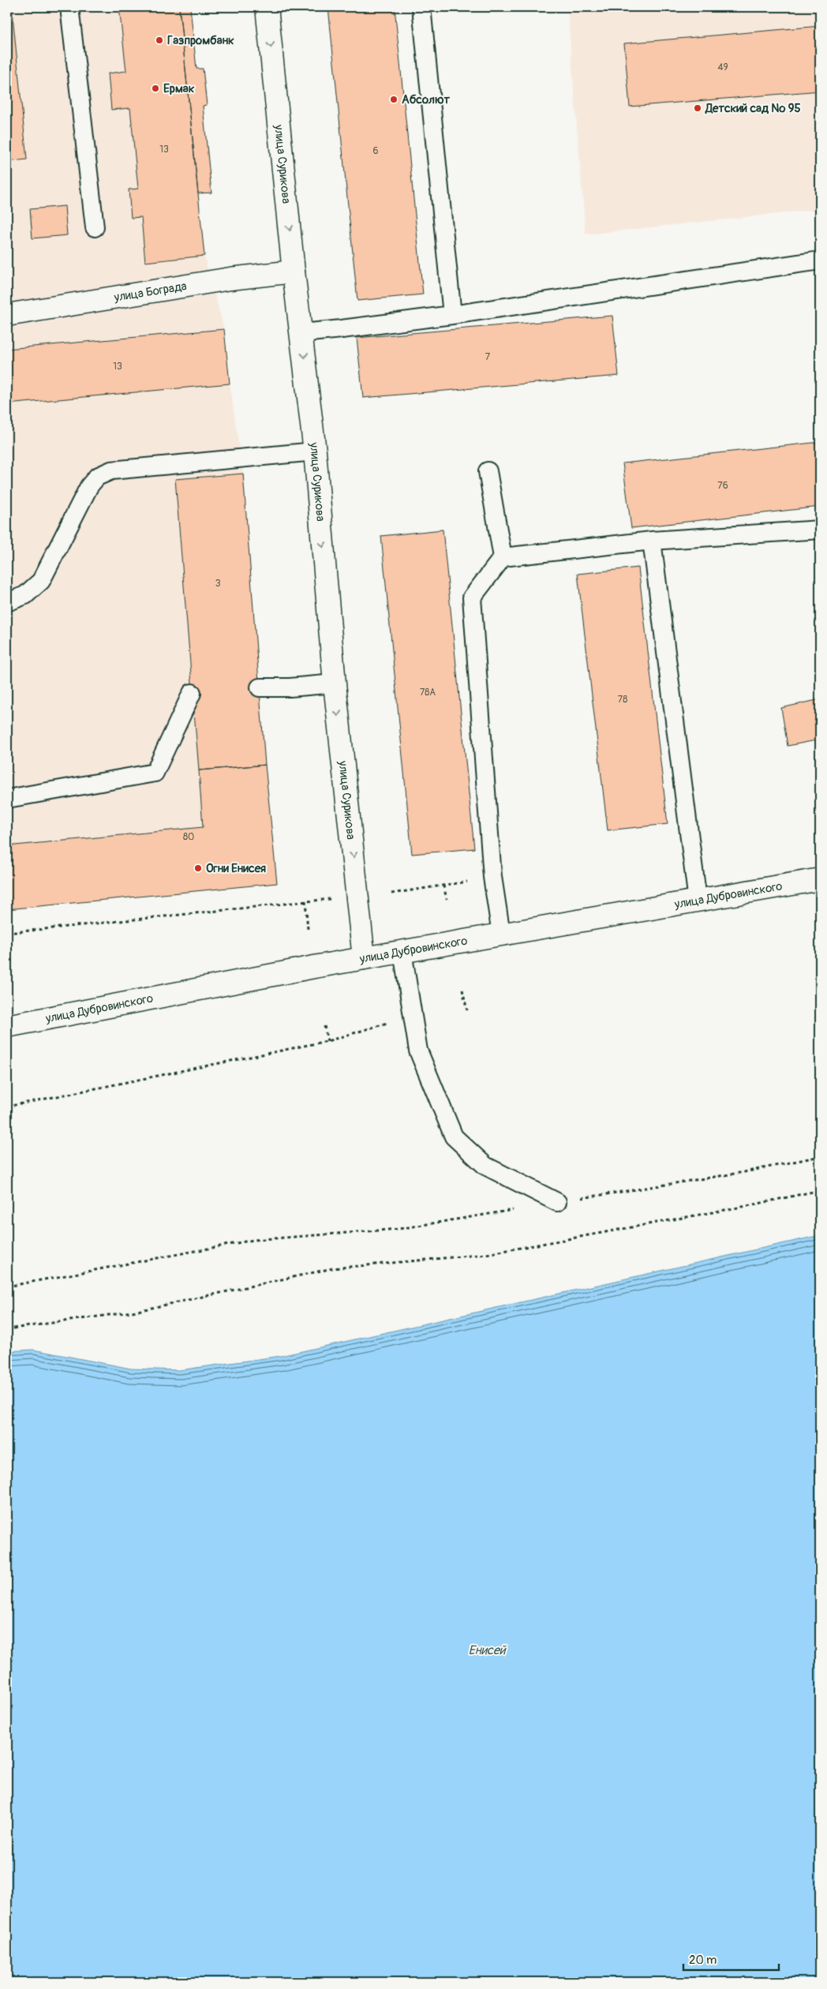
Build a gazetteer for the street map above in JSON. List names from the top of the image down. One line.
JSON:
{"streets":{"main road":["улица Сурикова","улица Бограда","улица Дубровинского"]},"crossings":[["улица Сурикова","улица Бограда"],["улица Сурикова","улица Дубровинского"]],"one_way":["улица Сурикова"],"water":["Енисей"],"places":["Газпромбанк","Ермак","Абсолют","Детский сад № 95","Огни Енисея"],"house_numbers":["49","13","6","7","13","76","3","78А","78","80"],"scale_bar":"20 m"}
